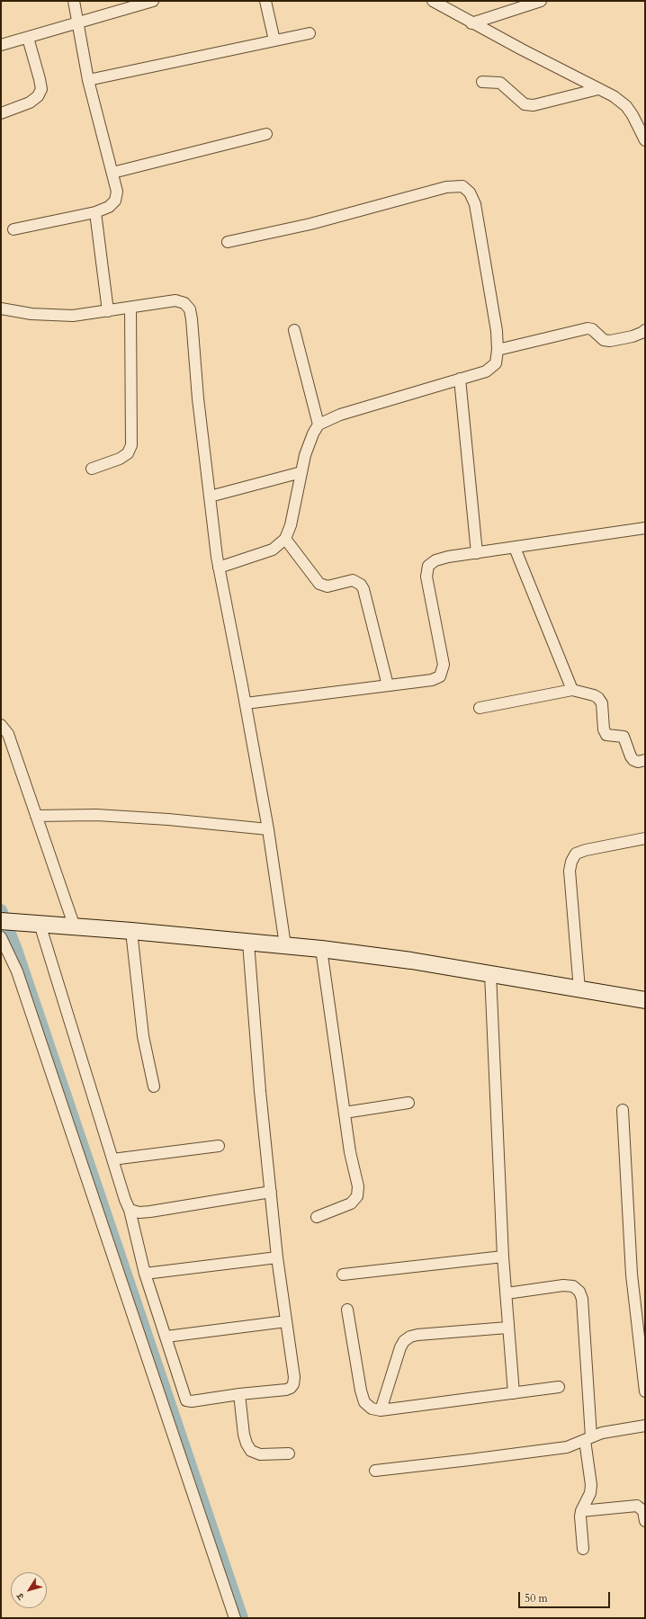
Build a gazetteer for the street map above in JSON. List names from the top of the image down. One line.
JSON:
{"scale_bar":"50 m","north":"bottom left"}
